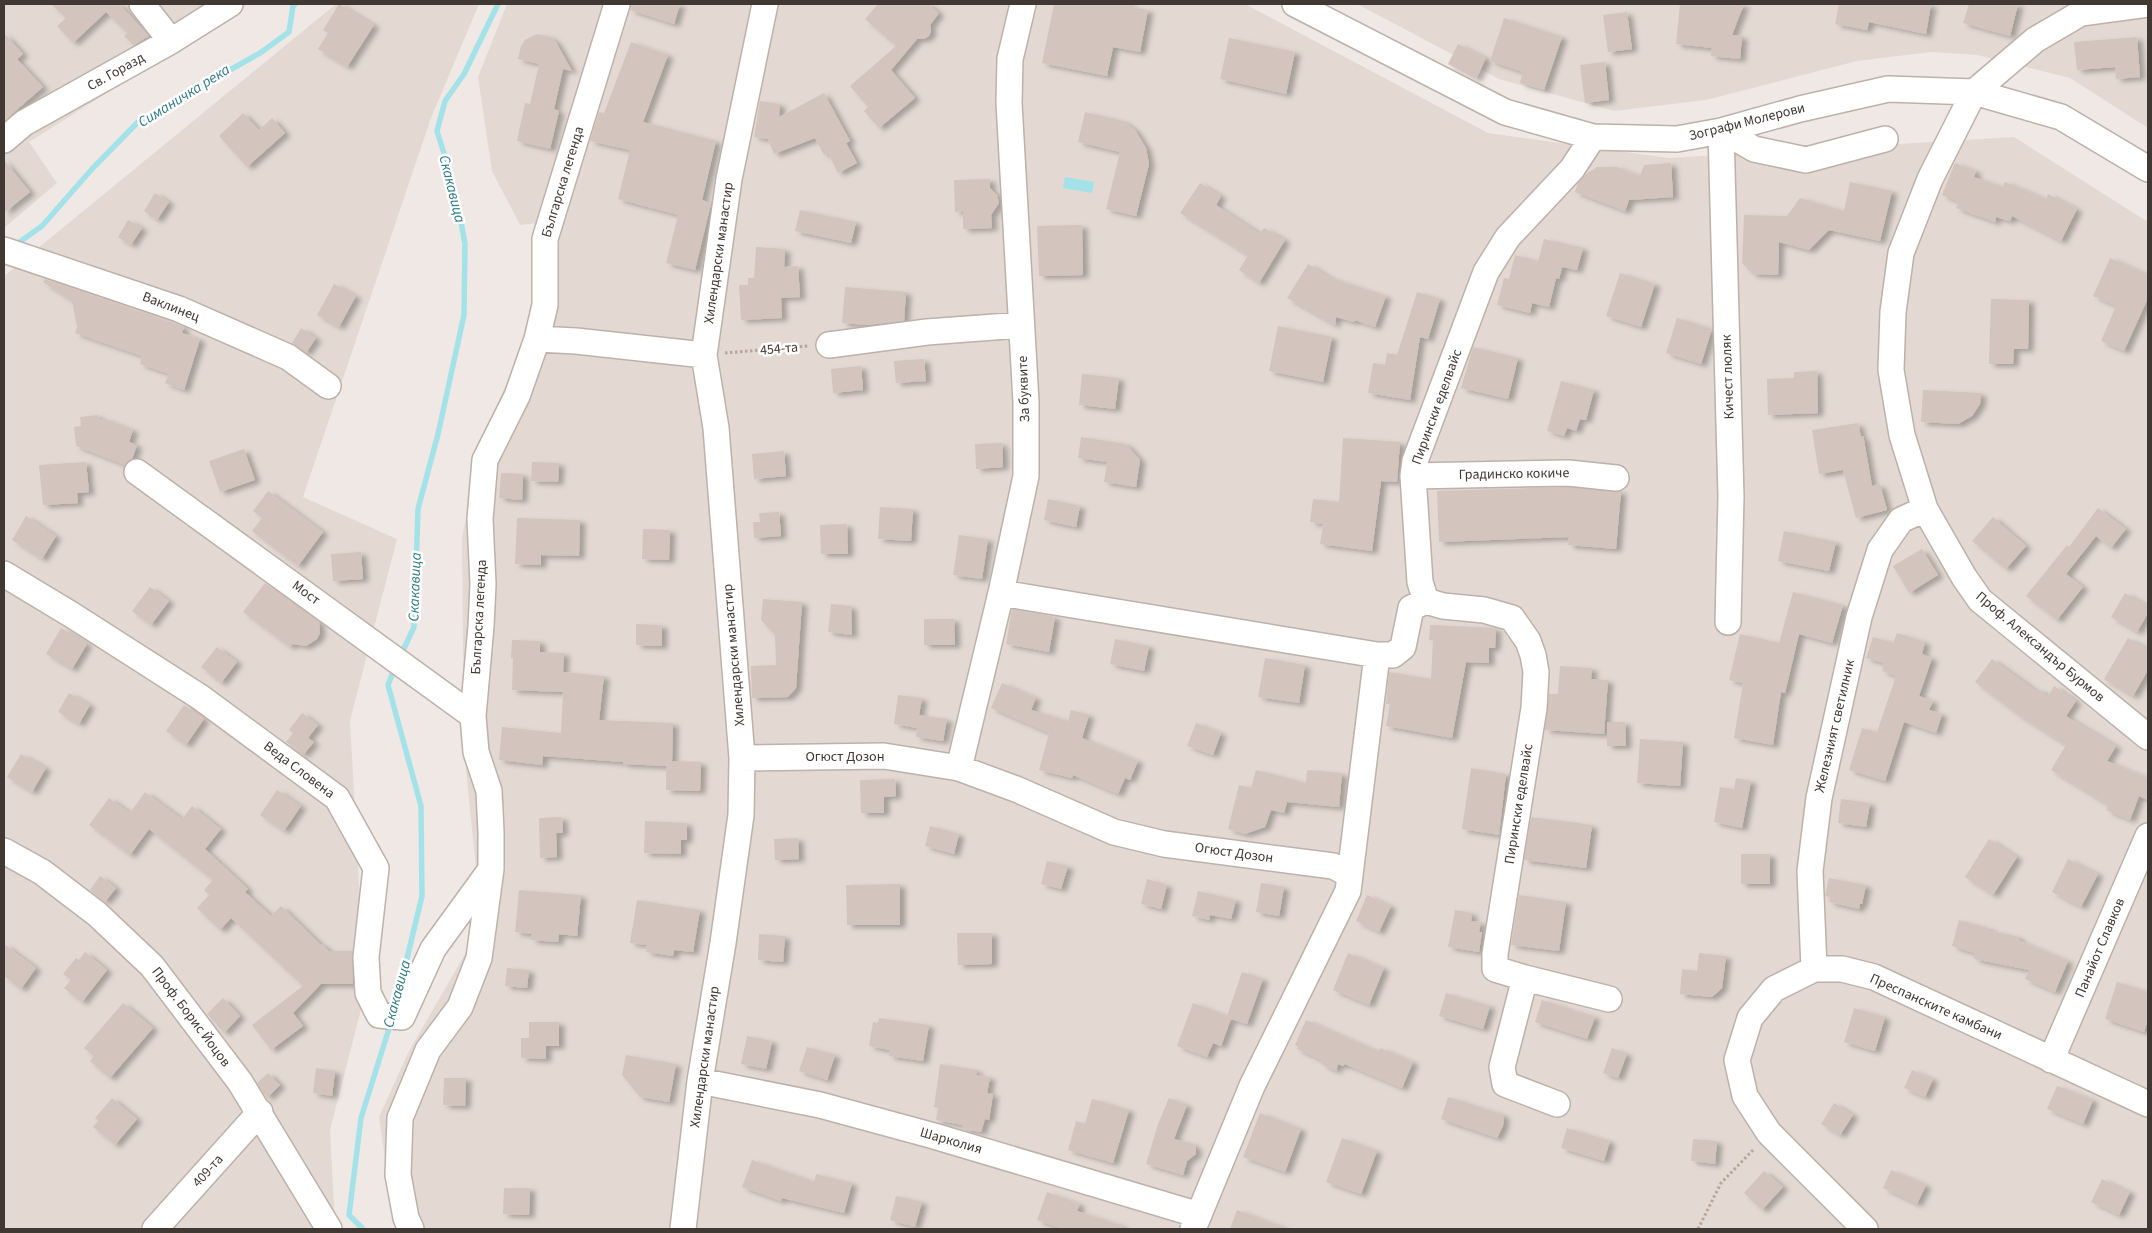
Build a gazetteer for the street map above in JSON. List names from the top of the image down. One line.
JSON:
{"streets":{"street":["Св. Горазд","Зографи Молерови","Българска легенда","Хилендарски манастир","Ваклинец","Кичест люляк","За буквите","Пирински еделвайс","Градинско кокиче","Мост","Проф. Александър Бурмов","Железният светилник","Огюст Дозон","Веда Словена","Панайот Славков","Преспанските камбани","Проф. Борис Йоцов","Шарколия","409-та"],"path":["454-та"]},"crossings":[["Зографи Молерови","Кичест люляк"],["Зографи Молерови","Пирински еделвайс"],["Зографи Молерови","Проф. Александър Бурмов"],["Българска легенда","Мост"],["Българска легенда","Веда Словена"],["Хилендарски манастир","454-та"],["Хилендарски манастир","Огюст Дозон"],["Хилендарски манастир","Шарколия"],["За буквите","Огюст Дозон"],["Пирински еделвайс","Градинско кокиче"],["Проф. Александър Бурмов","Железният светилник"],["Железният светилник","Преспанските камбани"],["Панайот Славков","Преспанските камбани"],["Проф. Борис Йоцов","409-та"]],"water":["Симаничка река","Скакавица"]}
